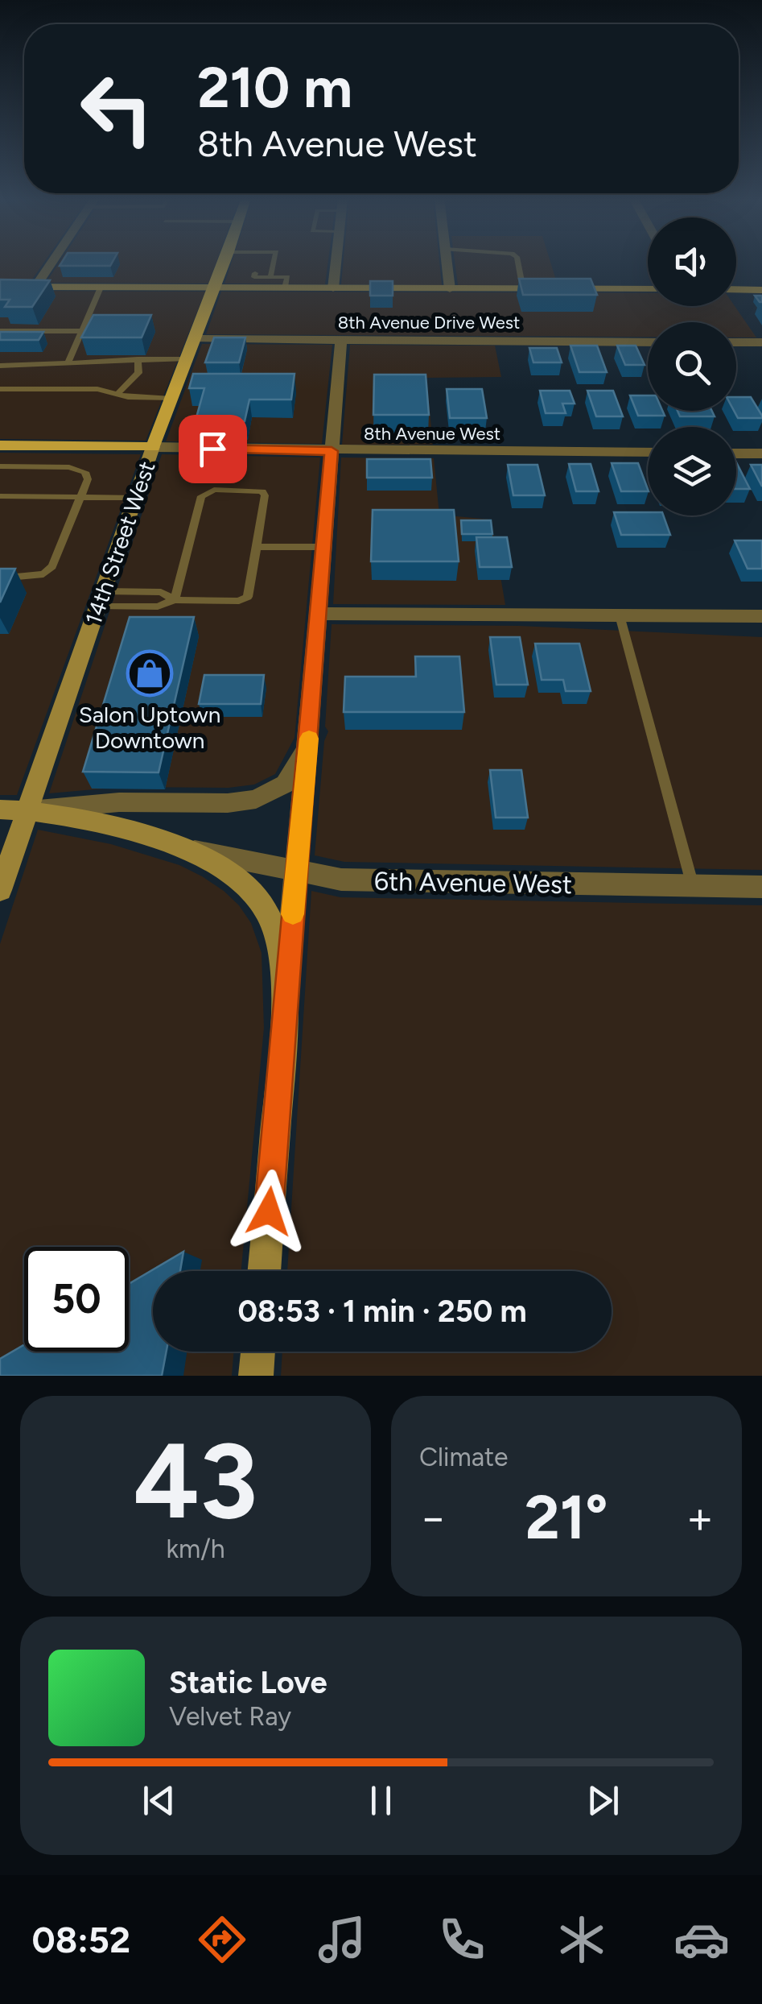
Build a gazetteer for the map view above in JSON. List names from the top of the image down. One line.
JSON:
{"streets":{"main road":["14th Street West"],"street":["8th Avenue Drive West","8th Avenue West","6th Avenue West"]},"crossings":[["8th Avenue Drive West","14th Street West"],["8th Avenue West","14th Street West"],["14th Street West","6th Avenue West"]],"places":{"shop":["Salon Uptown Downtown"]},"page":{"turn":["210 m","8th Avenue West"],"limit":"50","trip":"08:53 · 1 min · 250 m","tile":[["43","km/h"],"Climate"],"heat":["−","21°","+"],"song":["Static Love","Velvet Ray"],"tabs":"08:52"}}
